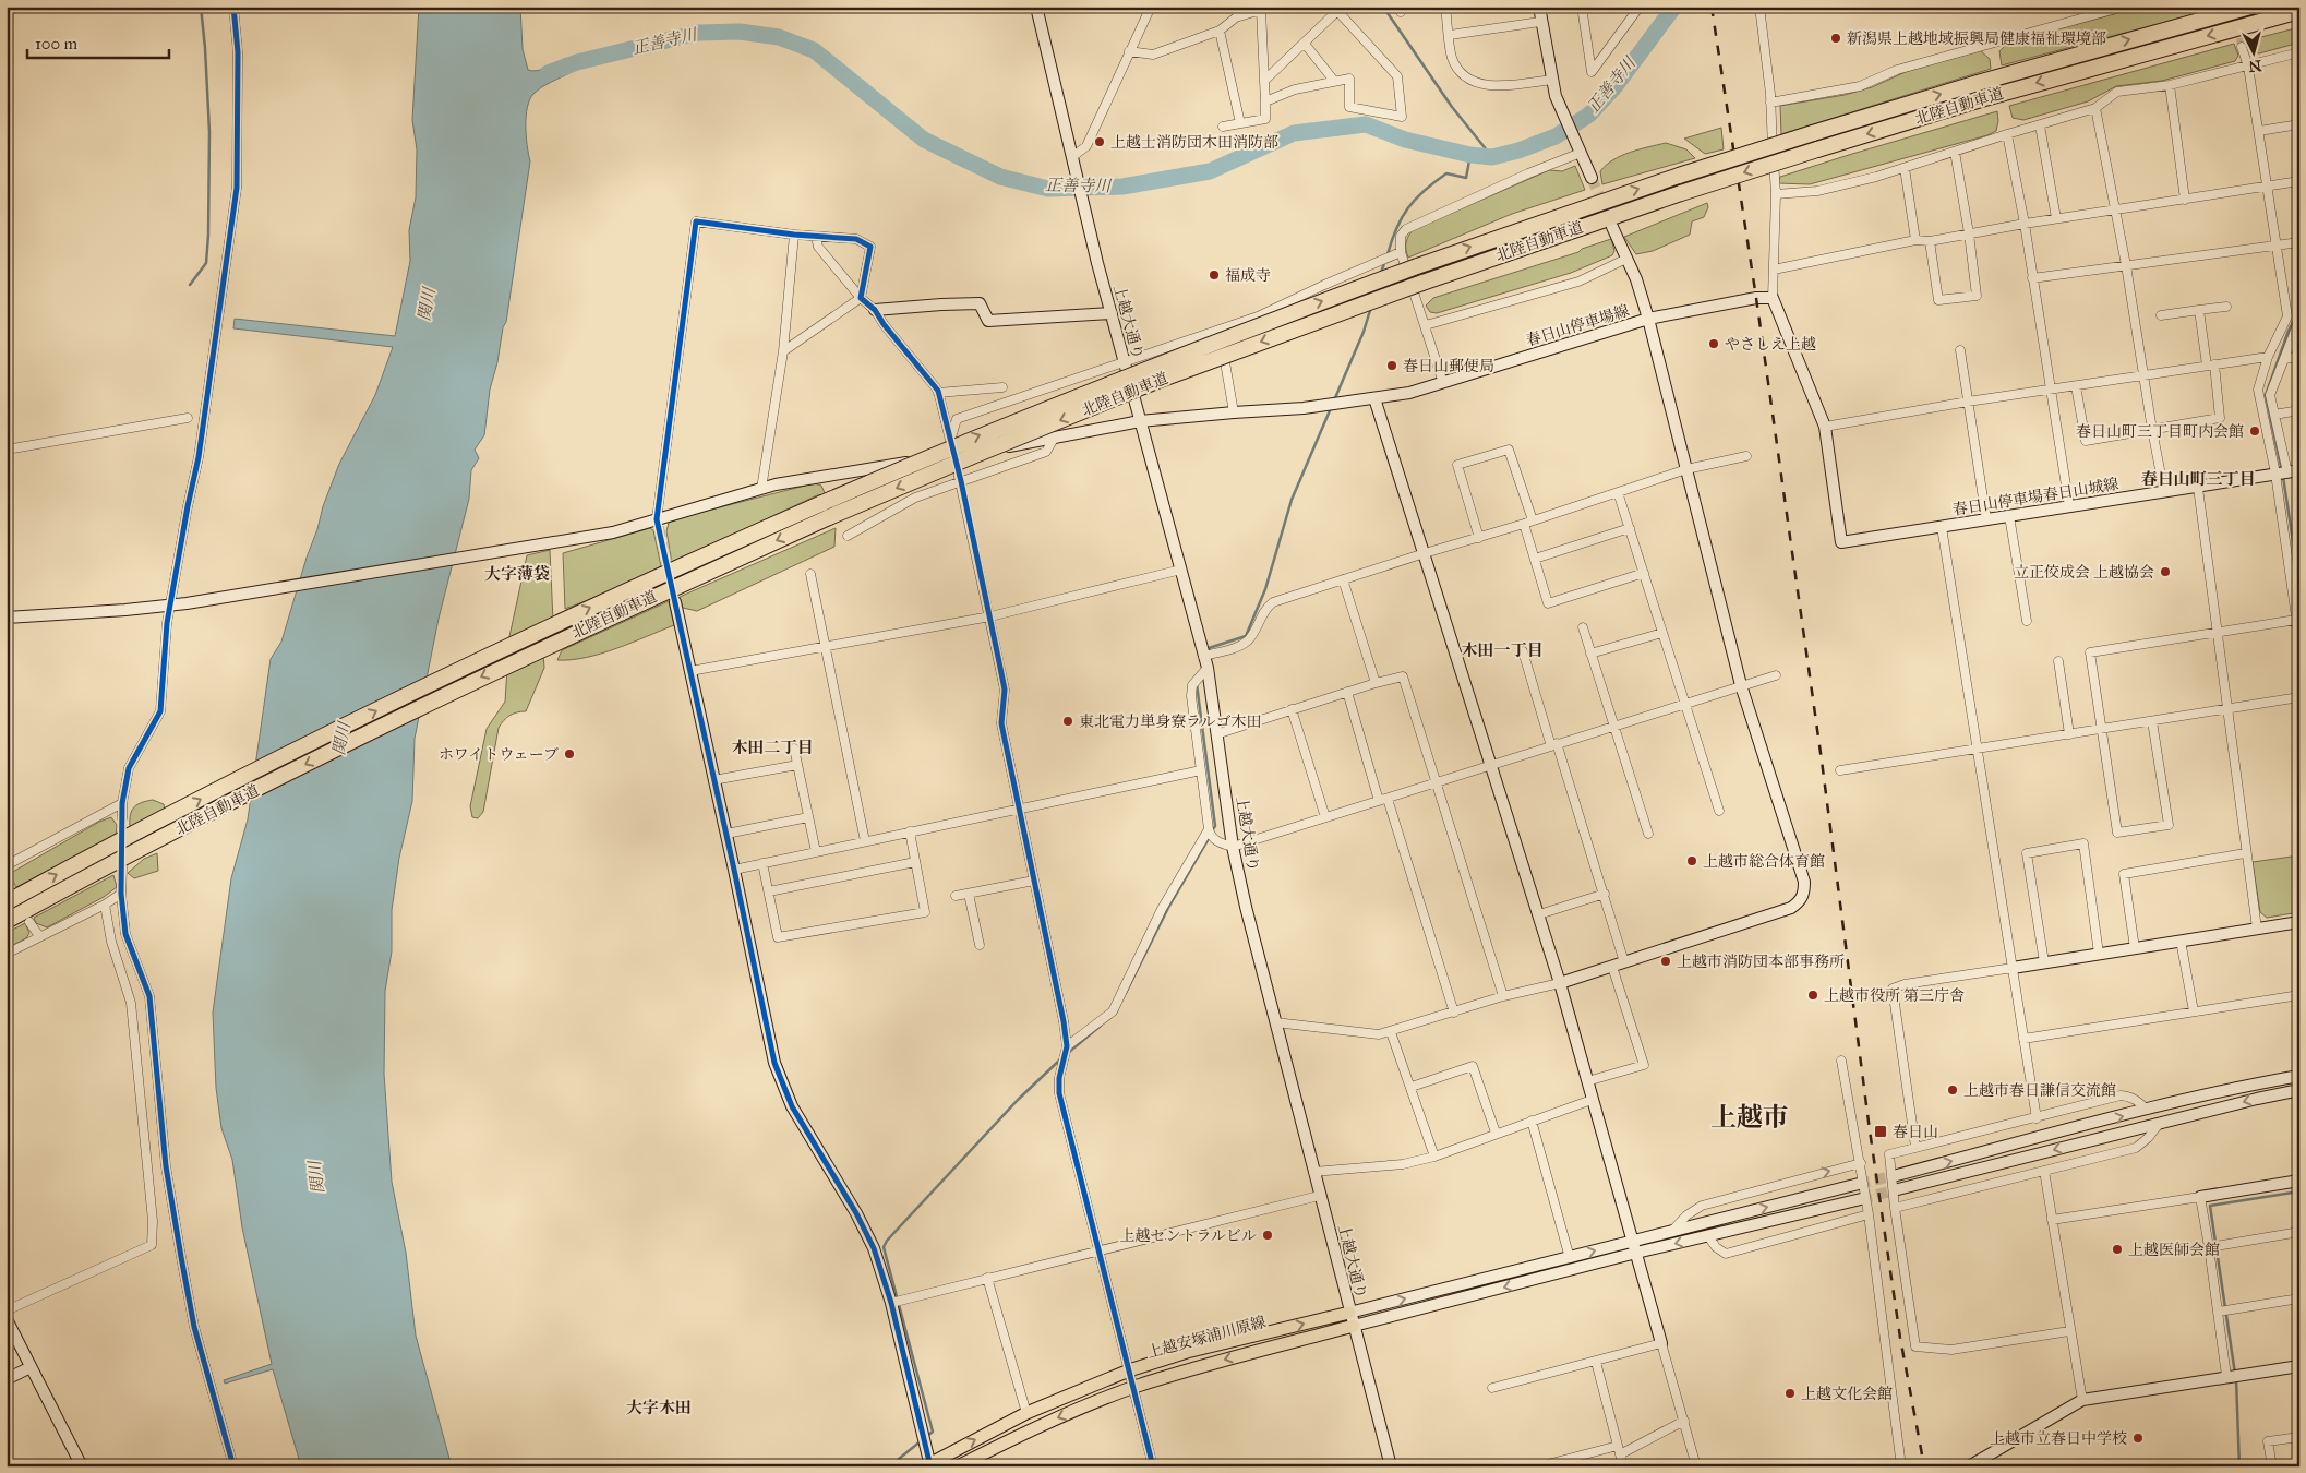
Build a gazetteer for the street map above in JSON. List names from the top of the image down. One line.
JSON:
{"streets":{"highway":["北陸自動車道"],"main road":["上越安塚浦川原線"],"street":["上越大通り","春日山停車場線","春日山停車場春日山城線"]},"crossings":[["上越大通り","春日山停車場線"],["上越大通り","上越安塚浦川原線"]],"districts":["春日山町三丁目","大字薄袋","木田一丁目","木田二丁目","上越市","大字木田"],"water":["正善寺川","関川"],"places":{"other":["新潟県上越地域振興局健康福祉環境部","上越士消防団木田消防部","福成寺","やさしえ上越","春日山郵便局","春日山町三丁目町内会館","立正佼成会 上越協会","東北電力単身寮ラルゴ木田","ホワイトウェーブ","上越市総合体育館","上越市消防団本部事務所","上越市役所 第三庁舎","上越市春日謙信交流館","上越セントラルビル","上越医師会館","上越文化会館","上越市立春日中学校"],"transit":["春日山"]},"scale_bar":"100 m","north":"bottom"}
